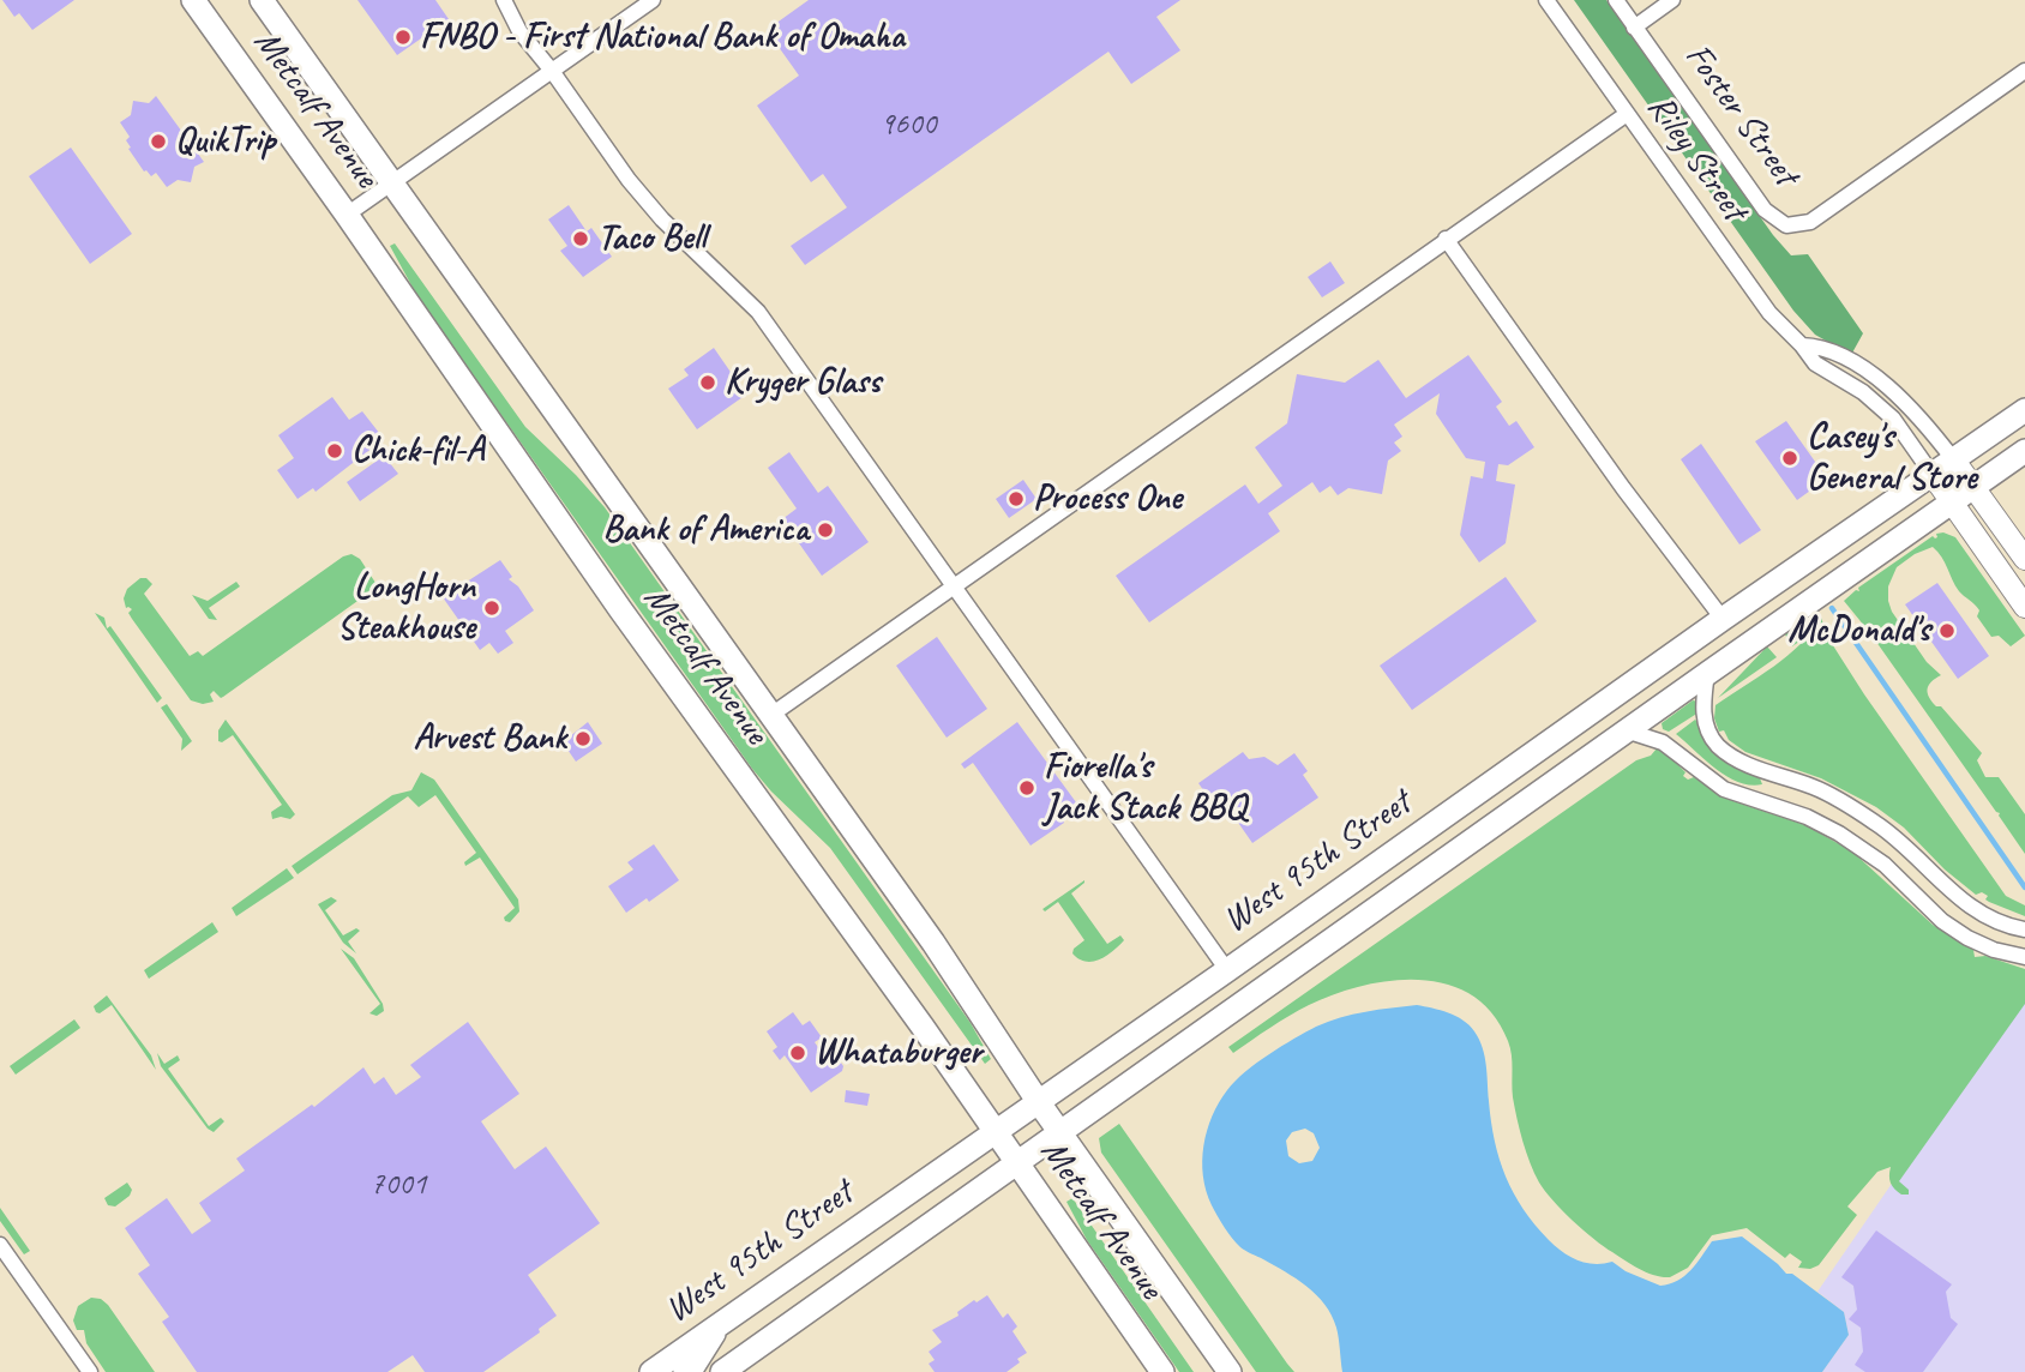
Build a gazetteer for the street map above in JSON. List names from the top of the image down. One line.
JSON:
{"streets":{"main road":["Metcalf Avenue","West 95th Street"],"street":["Foster Street","Riley Street"]},"crossings":[["Metcalf Avenue","West 95th Street"],["Riley Street","West 95th Street"]],"places":["FNBO - First National Bank of Omaha","QuikTrip","Taco Bell","Kryger Glass","Chick-fil-A","Casey's General Store","Process One","Bank of America","LongHorn Steakhouse","McDonald's","Arvest Bank","Fiorella's Jack Stack BBQ","Whataburger"],"house_numbers":["9600","7001"]}
